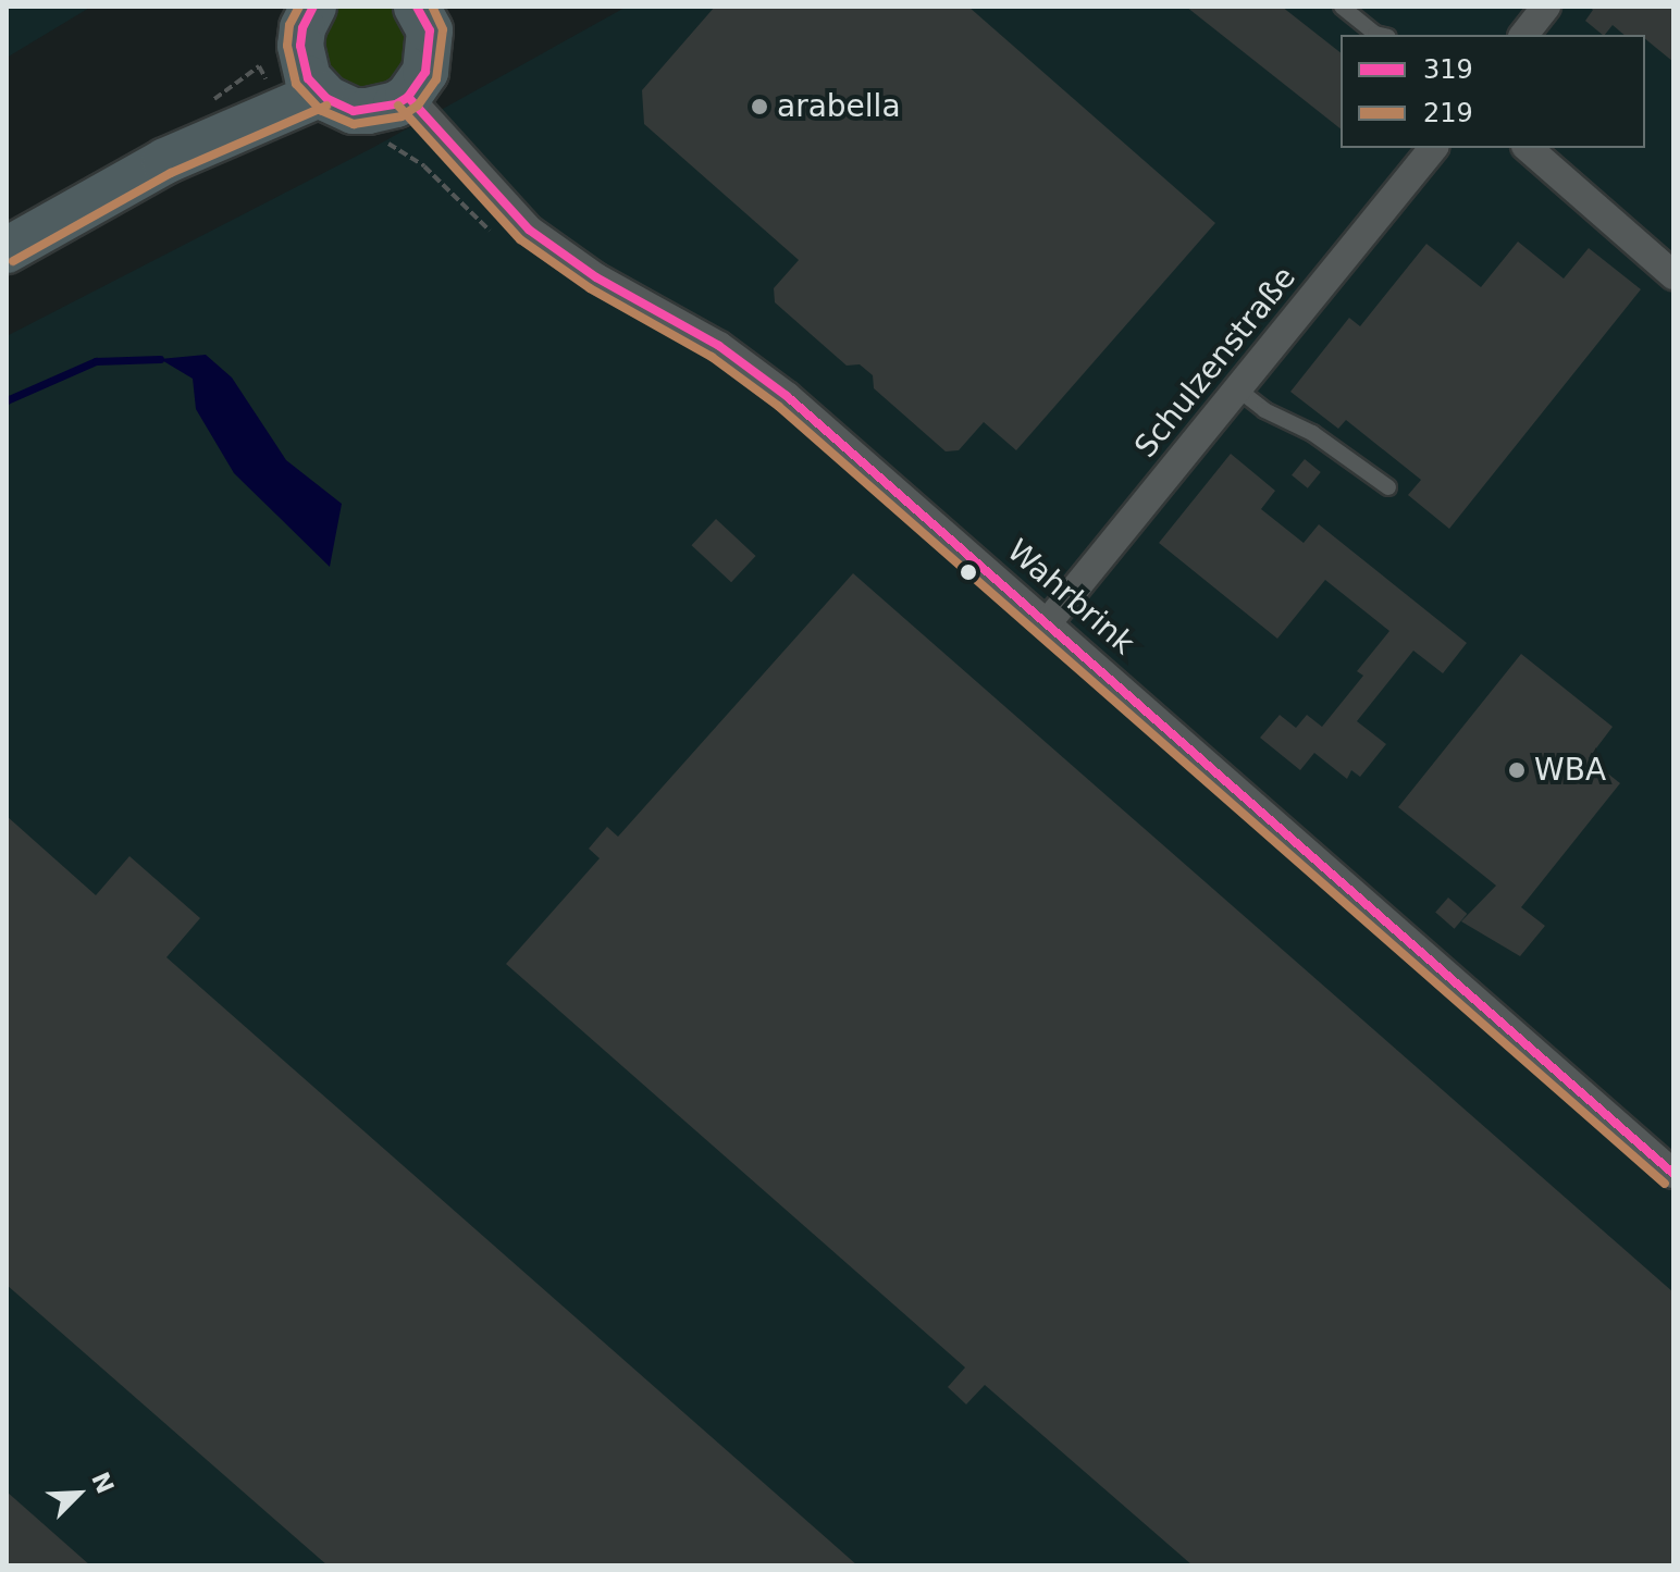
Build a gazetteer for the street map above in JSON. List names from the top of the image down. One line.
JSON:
{"streets":{"street":["Schulzenstraße","Wahrbrink"]},"crossings":[["Schulzenstraße","Wahrbrink"]],"places":["arabella","WBA"],"lines":["transit line 319","transit line 219"],"legend":["319","219"],"north":"top right"}
